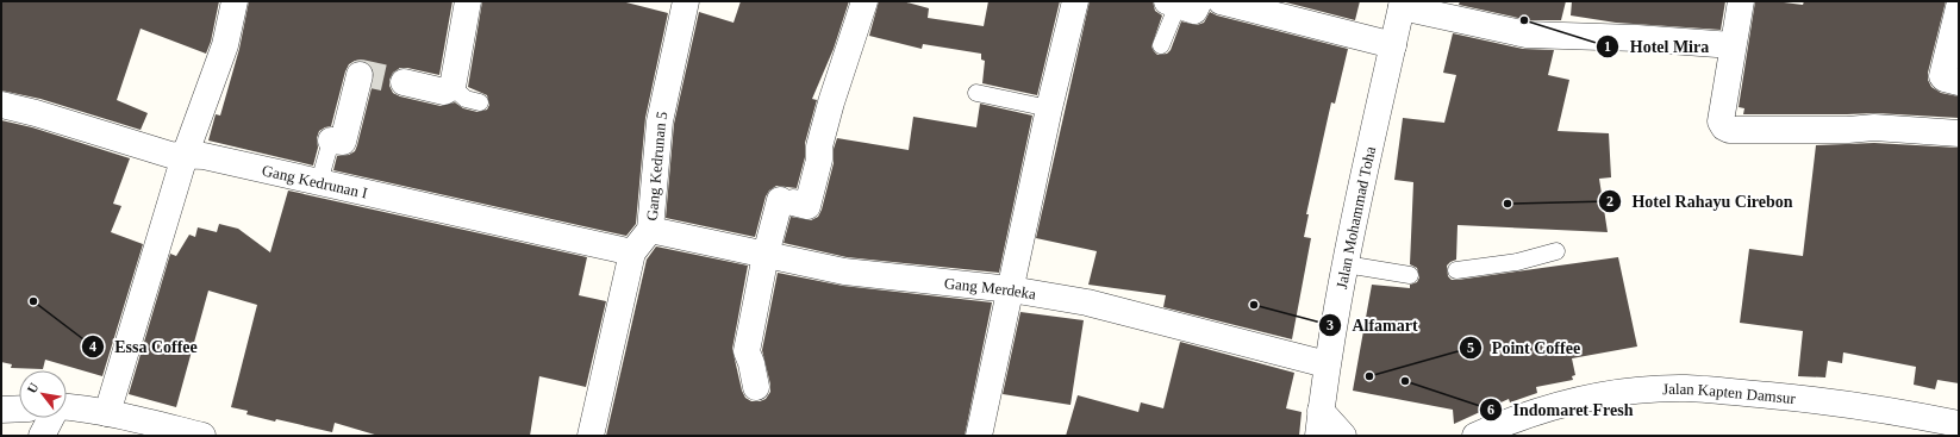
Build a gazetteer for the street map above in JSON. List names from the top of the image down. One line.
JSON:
{"streets":{"street":["Gang Kedrunan 5","Gang Kedrunan I","Jalan Mohammad Toha","Gang Merdeka","Jalan Kapten Damsur"]},"crossings":[["Gang Kedrunan 5","Gang Kedrunan I"],["Gang Kedrunan 5","Gang Merdeka"],["Jalan Mohammad Toha","Gang Merdeka"]],"places":["Hotel Mira","Hotel Rahayu Cirebon","Essa Coffee","Alfamart","Point Coffee","Indomaret Fresh"],"north":"top left"}
